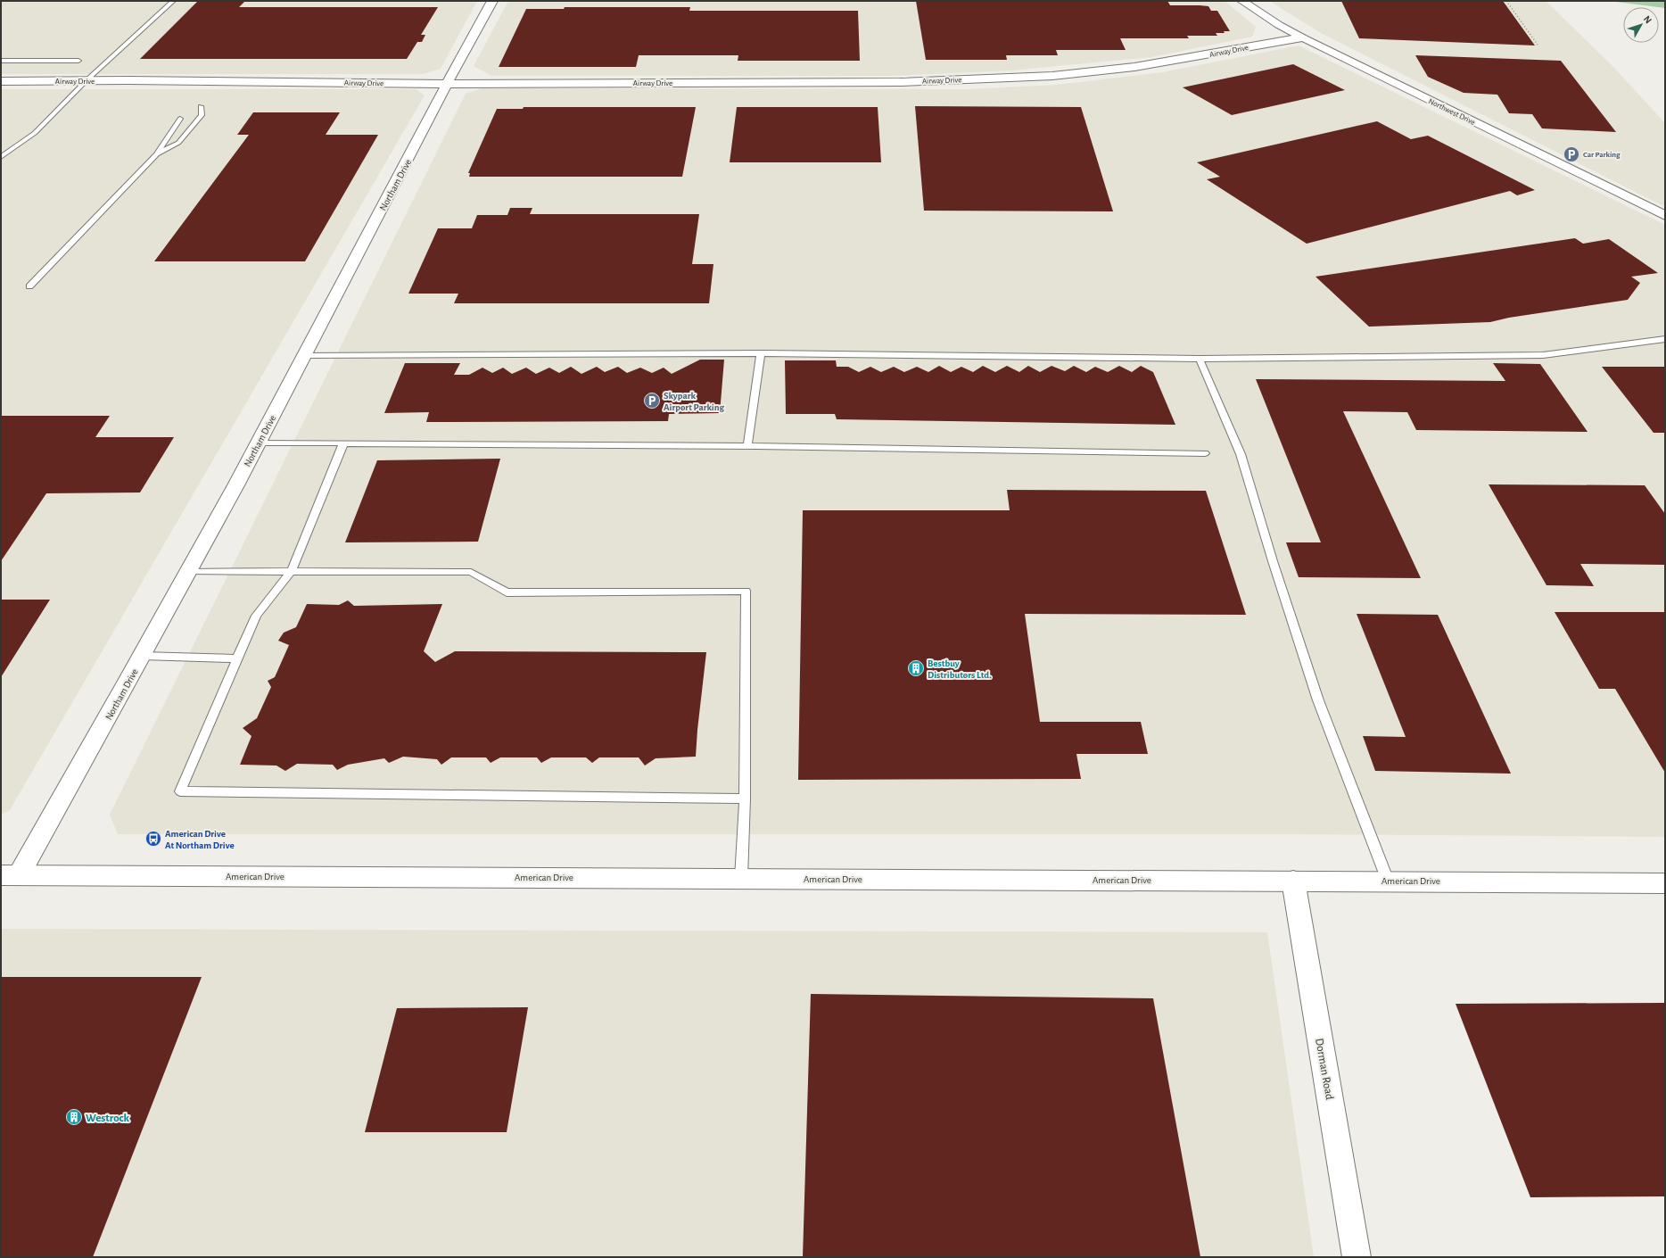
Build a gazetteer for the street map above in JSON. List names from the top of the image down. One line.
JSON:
{"streets":{"street":["Airway Drive","Northwest Drive","Northam Drive","American Drive","Dorman Road"]},"crossings":[["Airway Drive","Northwest Drive"],["Airway Drive","Northam Drive"],["Northam Drive","American Drive"],["American Drive","Dorman Road"]],"places":{"parking":["Car Parking","Skypark Airport Parking"],"building":["Bestbuy Distributors Ltd.","Westrock"],"bus stop":["American Drive At Northam Drive"]},"north":"top right"}
